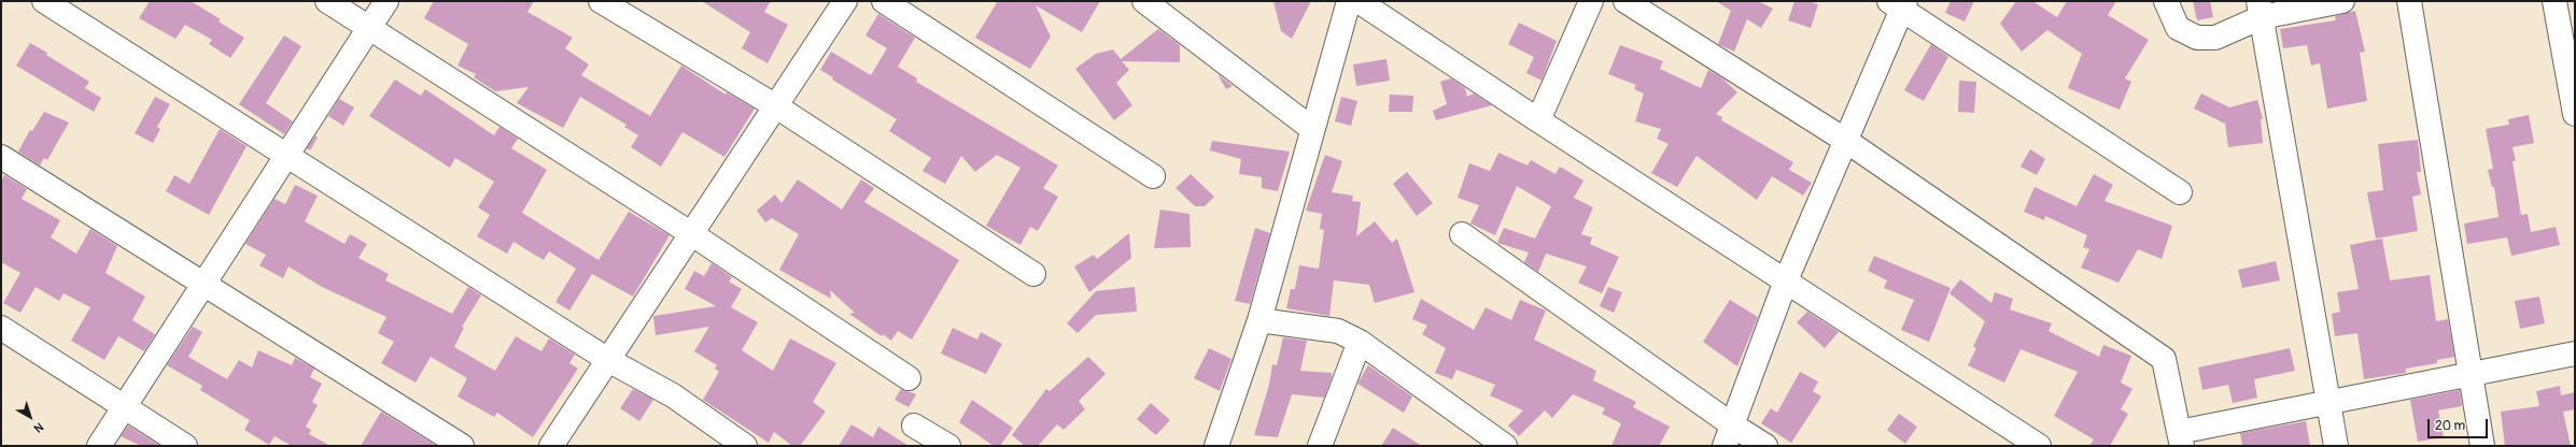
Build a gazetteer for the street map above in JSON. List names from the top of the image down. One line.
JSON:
{"scale_bar":"20 m","north":"bottom right"}
